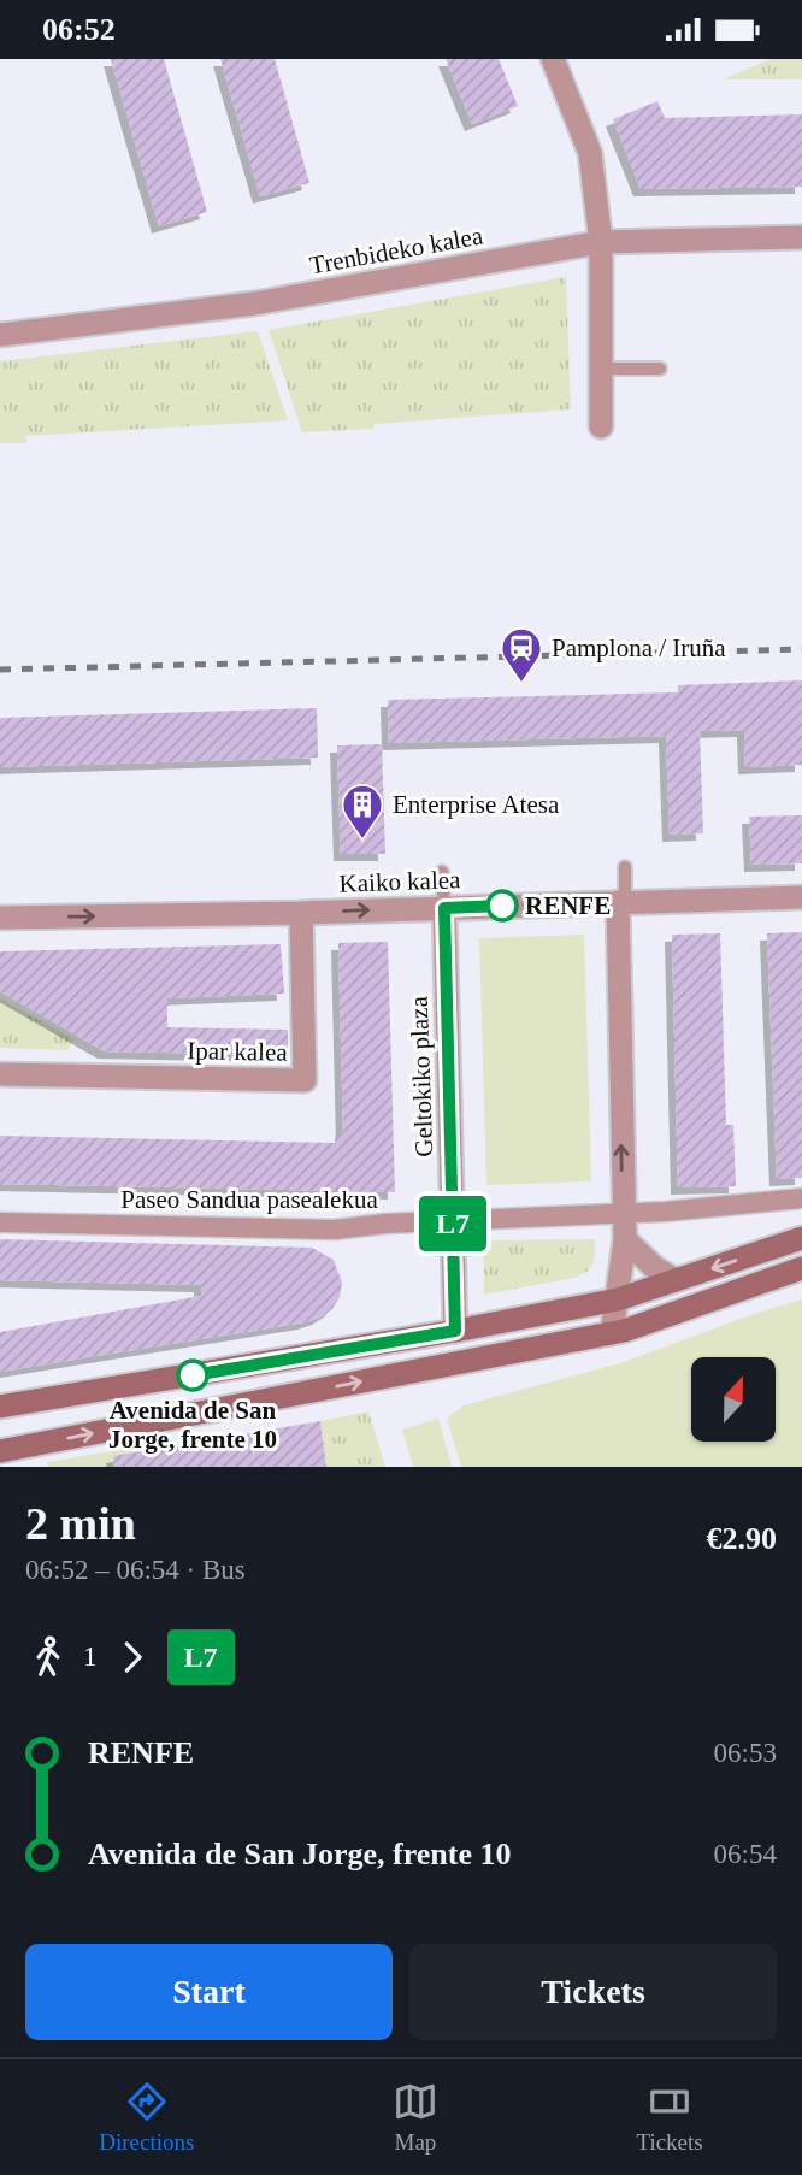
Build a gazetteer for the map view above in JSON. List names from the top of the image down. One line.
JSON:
{"streets":{"street":["Trenbideko kalea","Kaiko kalea","Ipar kalea","Geltokiko plaza","Paseo Sandua pasealekua"]},"crossings":[["Kaiko kalea","Ipar kalea"],["Kaiko kalea","Geltokiko plaza"],["Geltokiko plaza","Paseo Sandua pasealekua"]],"one_way":["Kaiko kalea"],"places":{"station":["Pamplona / Iruña"],"building":["Enterprise Atesa"],"other":["RENFE","Avenida de San Jorge, frente 10"]},"lines":["bus line L7"],"north":"top","page":{"status":"06:52","on_map":"L7","heading":["2 min","06:52 – 06:54 · Bus","€2.90"],"legs":["1","L7"],"list":[{"name":"RENFE","value":"06:53"},{"name":"Avenida de San Jorge, frente 10","value":"06:54"}],"buttons":["Start","Tickets"],"tabs":["Directions","Map","Tickets"]}}
